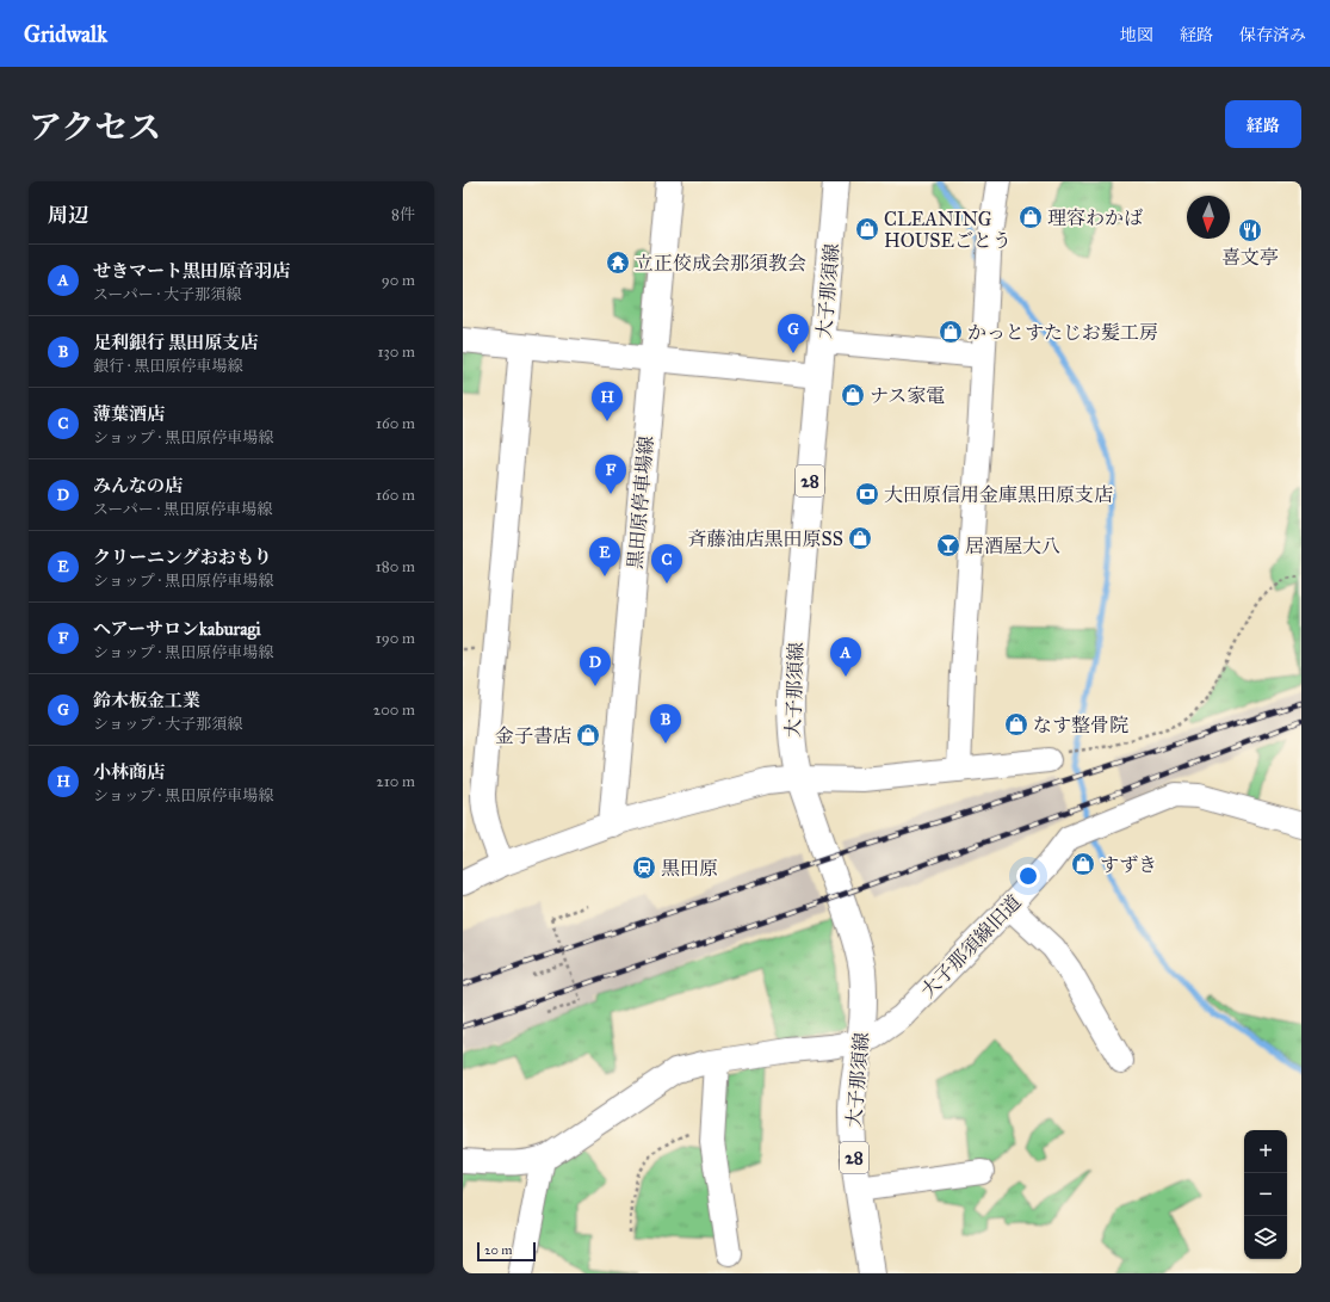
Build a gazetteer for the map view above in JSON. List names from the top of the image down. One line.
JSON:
{"streets":{"main road":["大子那須線","28","黒田原停車場線"],"street":["大子那須線旧道"]},"crossings":[["大子那須線","大子那須線旧道"]],"places":{"shop":["理容わかば","CLEANING HOUSEごとう","かっとすたじお髪工房","ナス家電","斉藤油店黒田原SS","なす整骨院","金子書店","すずき"],"restaurant":["喜文亭"],"temple":["立正佼成会那須教会"],"bank":["大田原信用金庫黒田原支店"],"bar":["居酒屋大八"],"station":["黒田原"]},"scale_bar":"20 m","north":"bottom","page":{"header":"Gridwalk","nav":["地図","経路","保存済み"],"title":"アクセス","buttons":"経路","heading":["周辺","8件"],"list":[{"mark":"A","name":"せきマート黒田原音羽店","note":"スーパー · 大子那須線","value":"90 m"},{"mark":"B","name":"足利銀行 黒田原支店","note":"銀行 · 黒田原停車場線","value":"130 m"},{"mark":"C","name":"薄葉酒店","note":"ショップ · 黒田原停車場線","value":"160 m"},{"mark":"D","name":"みんなの店","note":"スーパー · 黒田原停車場線","value":"160 m"},{"mark":"E","name":"クリーニングおおもり","note":"ショップ · 黒田原停車場線","value":"180 m"},{"mark":"F","name":"ヘアーサロンkaburagi","note":"ショップ · 黒田原停車場線","value":"190 m"},{"mark":"G","name":"鈴木板金工業","note":"ショップ · 大子那須線","value":"200 m"},{"mark":"H","name":"小林商店","note":"ショップ · 黒田原停車場線","value":"210 m"}],"pins":["G","H","F","E","C","A","D","B"],"map_buttons":["+","−"],"scale":"20 m"}}
